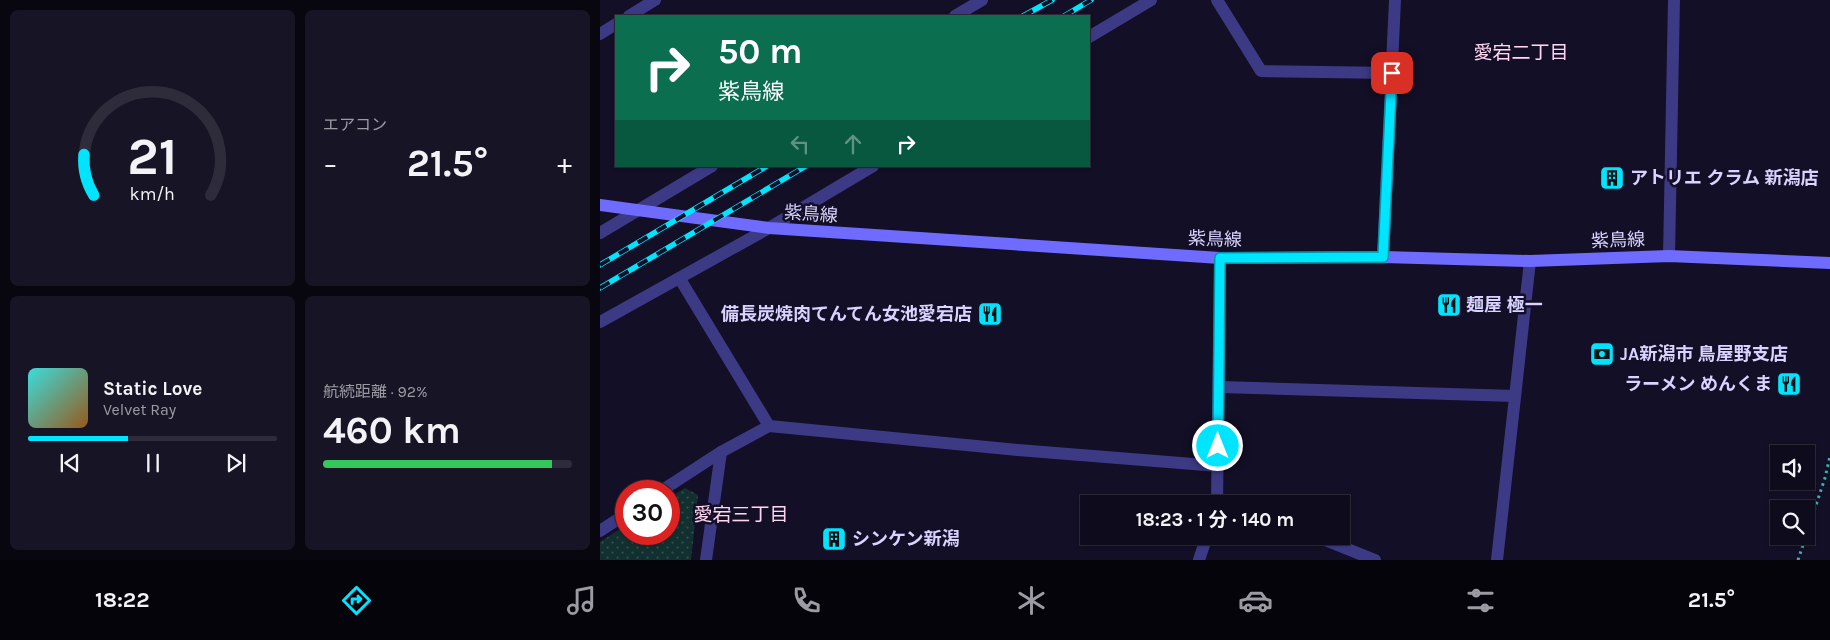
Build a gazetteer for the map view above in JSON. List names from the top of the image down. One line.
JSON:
{"streets":{"street":["紫鳥線"]},"districts":["愛宕二丁目","愛宕三丁目"],"places":{"building":["アトリエ クラム 新潟店","シンケン新潟"],"restaurant":["麺屋 極一","備長炭焼肉てんてん女池愛宕店","ラーメン めんくま"],"bank":["JA新潟市 鳥屋野支店"]},"page":{"tile":["エアコン",["航続距離 · 92%","460 km"]],"turn":["50 m","紫鳥線"],"heat":["−","21.5°","+"],"song":["Static Love","Velvet Ray"],"limit":"30","trip":"18:23 · 1 分 · 140 m","tabs":["18:22","21.5°"],"gauge":["21","km/h"]}}
